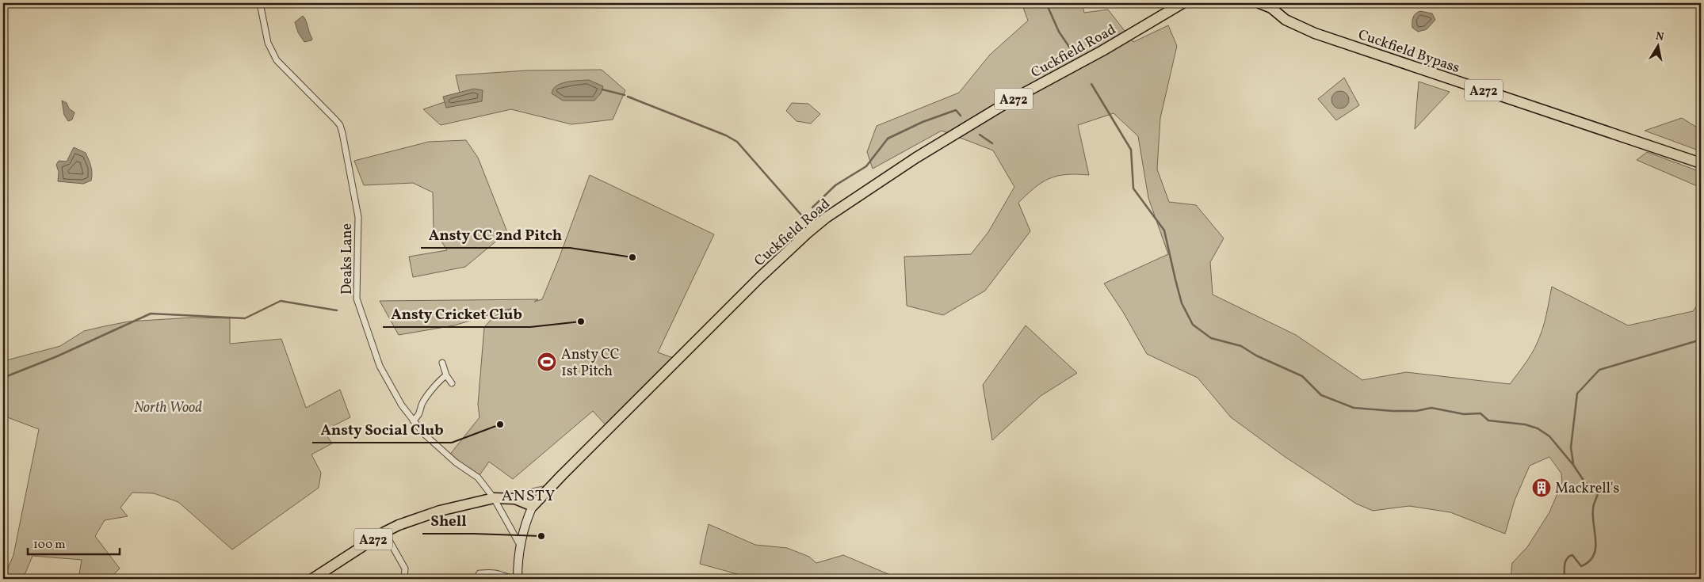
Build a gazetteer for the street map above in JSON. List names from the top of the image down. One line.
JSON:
{"streets":{"highway":["Cuckfield Road","Cuckfield Bypass","A272"],"street":["Deaks Lane"]},"crossings":[["Cuckfield Road","A272"],["Cuckfield Road","Deaks Lane"],["A272","Deaks Lane"]],"districts":["ANSTY"],"parks":["North Wood"],"places":{"other":["Ansty CC 2nd Pitch","Ansty Cricket Club","Ansty Social Club","Shell"],"sports":["Ansty CC 1st Pitch"],"building":["Mackrell's"]},"scale_bar":"100 m","north":"top"}
